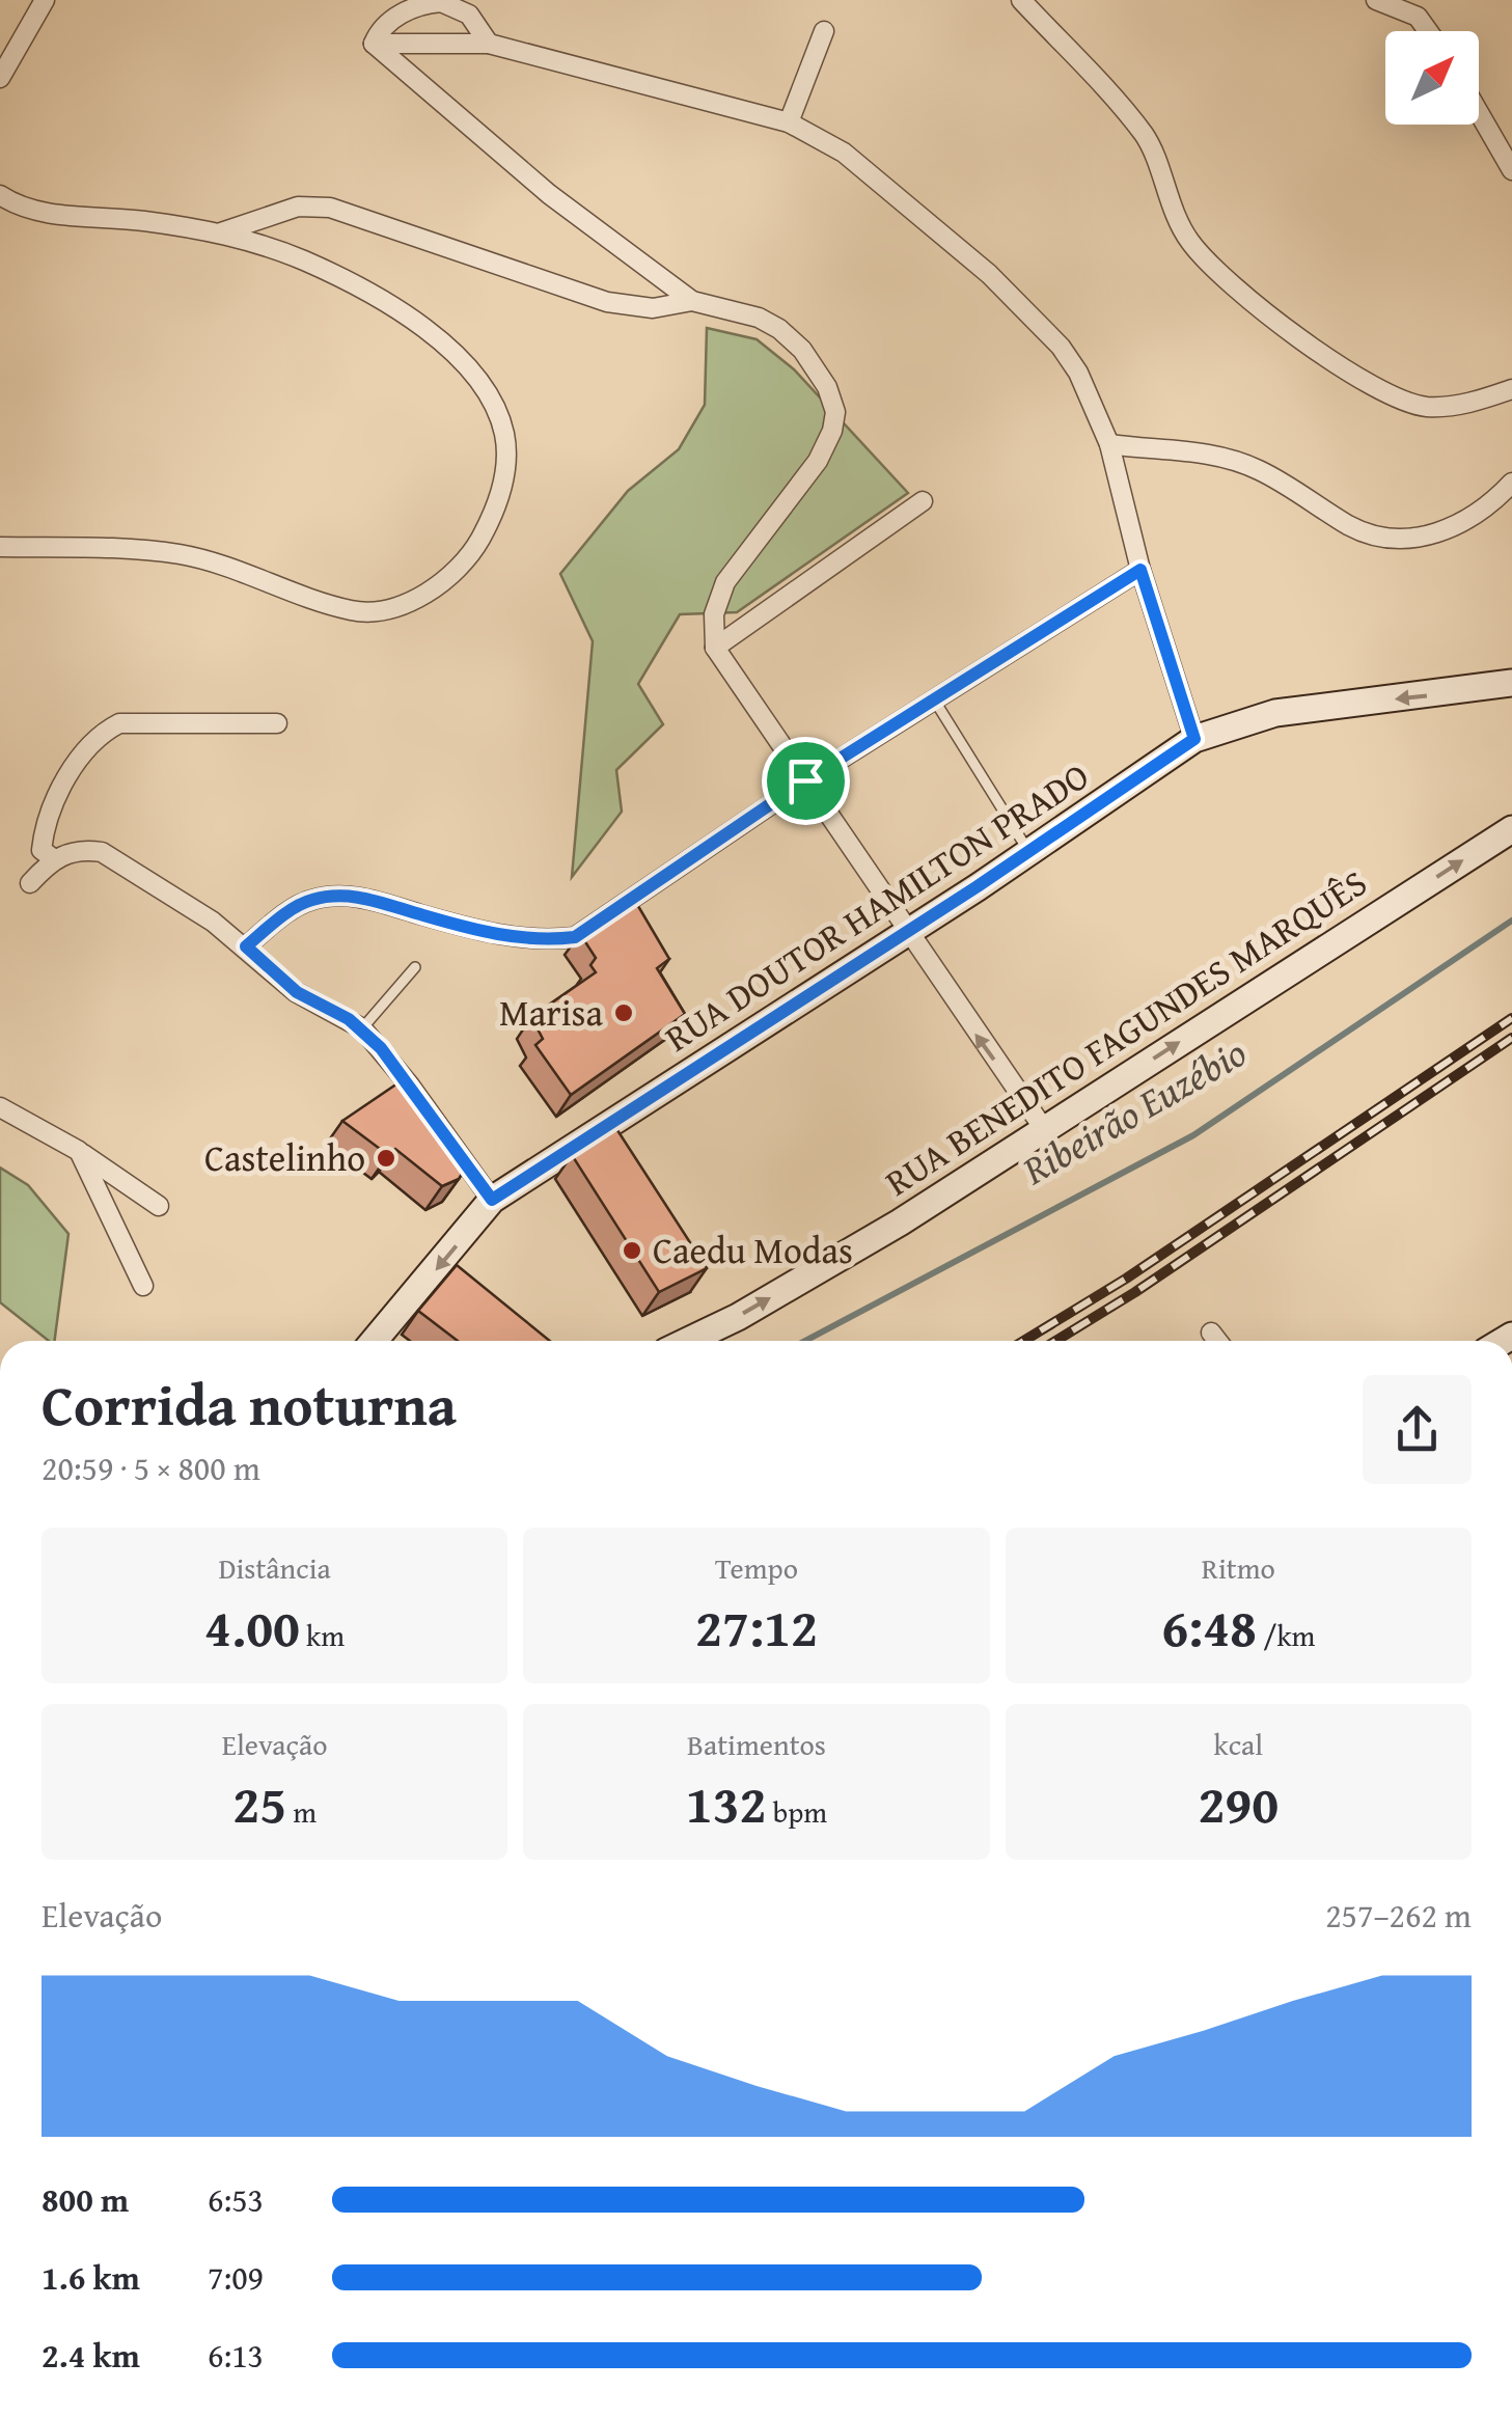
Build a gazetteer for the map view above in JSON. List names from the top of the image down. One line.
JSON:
{"streets":{"main road":["RUA DOUTOR HAMILTON PRADO","RUA BENEDITO FAGUNDES MARQUÊS"]},"one_way":["RUA DOUTOR HAMILTON PRADO","RUA BENEDITO FAGUNDES MARQUÊS"],"water":["Ribeirão Euzébio"],"places":["Marisa","Castelinho","Caedu Modas"],"north":"top right","page":{"heading":["Corrida noturna","20:59 · 5 × 800 m"],"stats":[["Distância","4.00 km"],["Tempo","27:12"],["Ritmo","6:48 /km"],["Elevação","25 m"],["Batimentos","132 bpm"],["kcal","290"]],"chart":["Elevação","257–262 m"],"list":[{"name":"800 m","note":"6:53"},{"name":"1.6 km","note":"7:09"},{"name":"2.4 km","note":"6:13"}]}}
